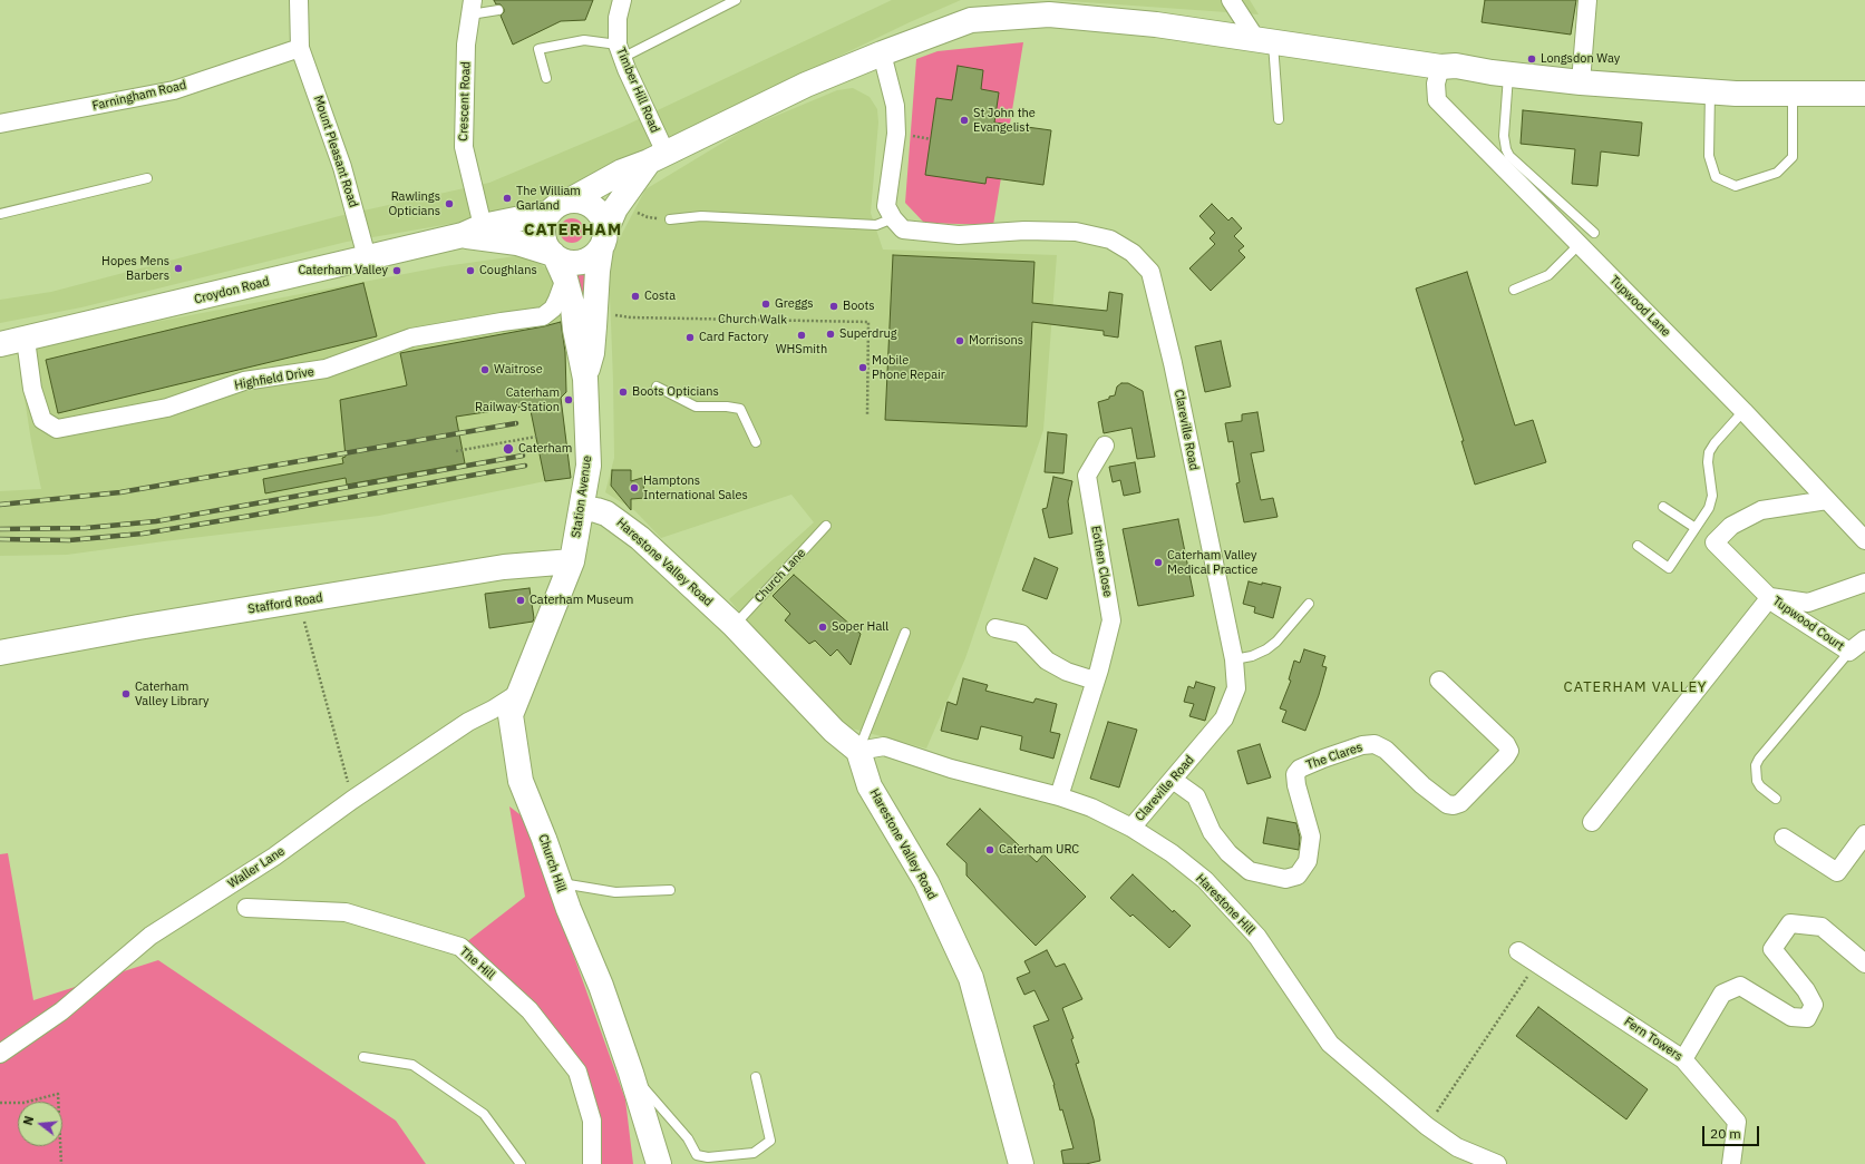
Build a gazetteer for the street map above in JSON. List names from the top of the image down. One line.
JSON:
{"streets":{"main road":["Croydon Road","Station Avenue","Harestone Valley Road","Stafford Road","Church Hill"],"street":["Timber Hill Road","Farningham Road","Crescent Road","Mount Pleasant Road","Tupwood Lane","Highfield Drive","Clareville Road","Eothen Close","Tupwood Court","The Clares","Waller Lane","Harestone Hill","The Hill","Fern Towers"],"lane":["Church Lane"],"path":["Church Walk"]},"crossings":[["Farningham Road","Mount Pleasant Road"],["Crescent Road","Croydon Road"],["Mount Pleasant Road","Croydon Road"],["Croydon Road","Highfield Drive"],["Croydon Road","Station Avenue"],["Tupwood Lane","Tupwood Court"],["Church Walk","Station Avenue"],["Highfield Drive","Station Avenue"],["Clareville Road","The Clares"],["Clareville Road","Harestone Hill"],["Station Avenue","Harestone Valley Road"],["Station Avenue","Stafford Road"],["Station Avenue","Church Hill"],["Eothen Close","Harestone Hill"],["Harestone Valley Road","Church Lane"],["Harestone Valley Road","Harestone Hill"],["Stafford Road","Church Hill"],["Church Hill","Waller Lane"]],"districts":["CATERHAM","CATERHAM VALLEY"],"places":["Longsdon Way","St John the Evangelist","The William Garland","Rawlings Opticians","Hopes Mens Barbers","Caterham Valley","Coughlans","Costa","Greggs","Boots","Superdrug","WHSmith","Card Factory","Morrisons","Mobile Phone Repair","Waitrose","Boots Opticians","Caterham Railway Station","Caterham","Hamptons International Sales","Caterham Valley Medical Practice","Caterham Museum","Soper Hall","Caterham Valley Library","Caterham URC"],"scale_bar":"20 m","north":"left"}
